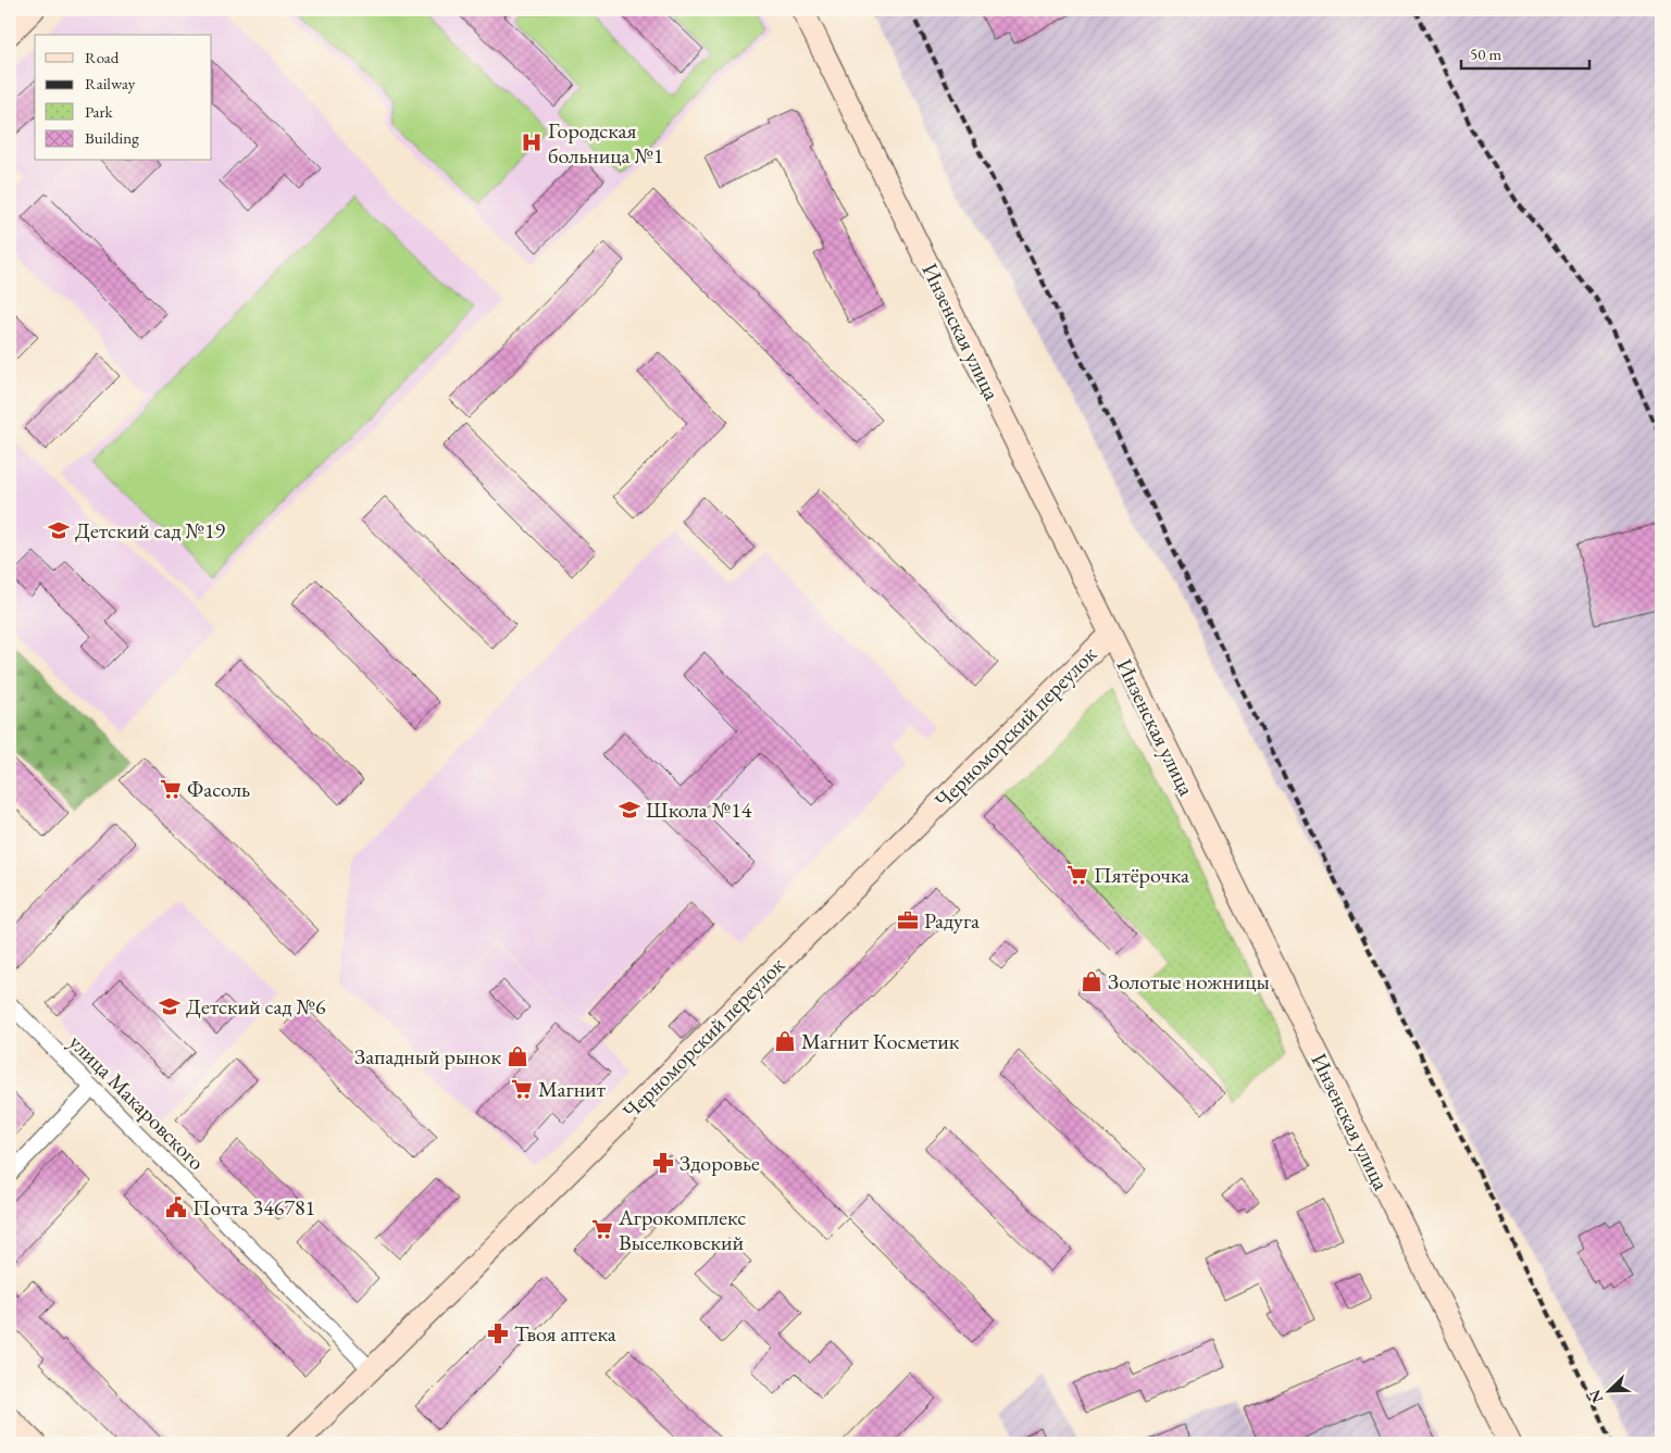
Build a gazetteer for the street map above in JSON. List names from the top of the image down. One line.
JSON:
{"streets":{"street":["Инзенская улица","Черноморский переулок","улица Макаровского"]},"crossings":[["Инзенская улица","Черноморский переулок"],["Черноморский переулок","улица Макаровского"]],"places":{"hospital":["Городская больница №1"],"school or university":["Детский сад №19","Школа №14","Детский сад №6"],"supermarket":["Фасоль","Пятёрочка","Магнит","Агрокомплекс Выселковский"],"office":["Радуга"],"shop":["Золотые ножницы","Магнит Косметик","Западный рынок"],"pharmacy":["Здоровье","Твоя аптека"],"public building":["Почта 346781"]},"legend":["Road","Railway","Park","Building"],"scale_bar":"50 m","north":"bottom left"}
